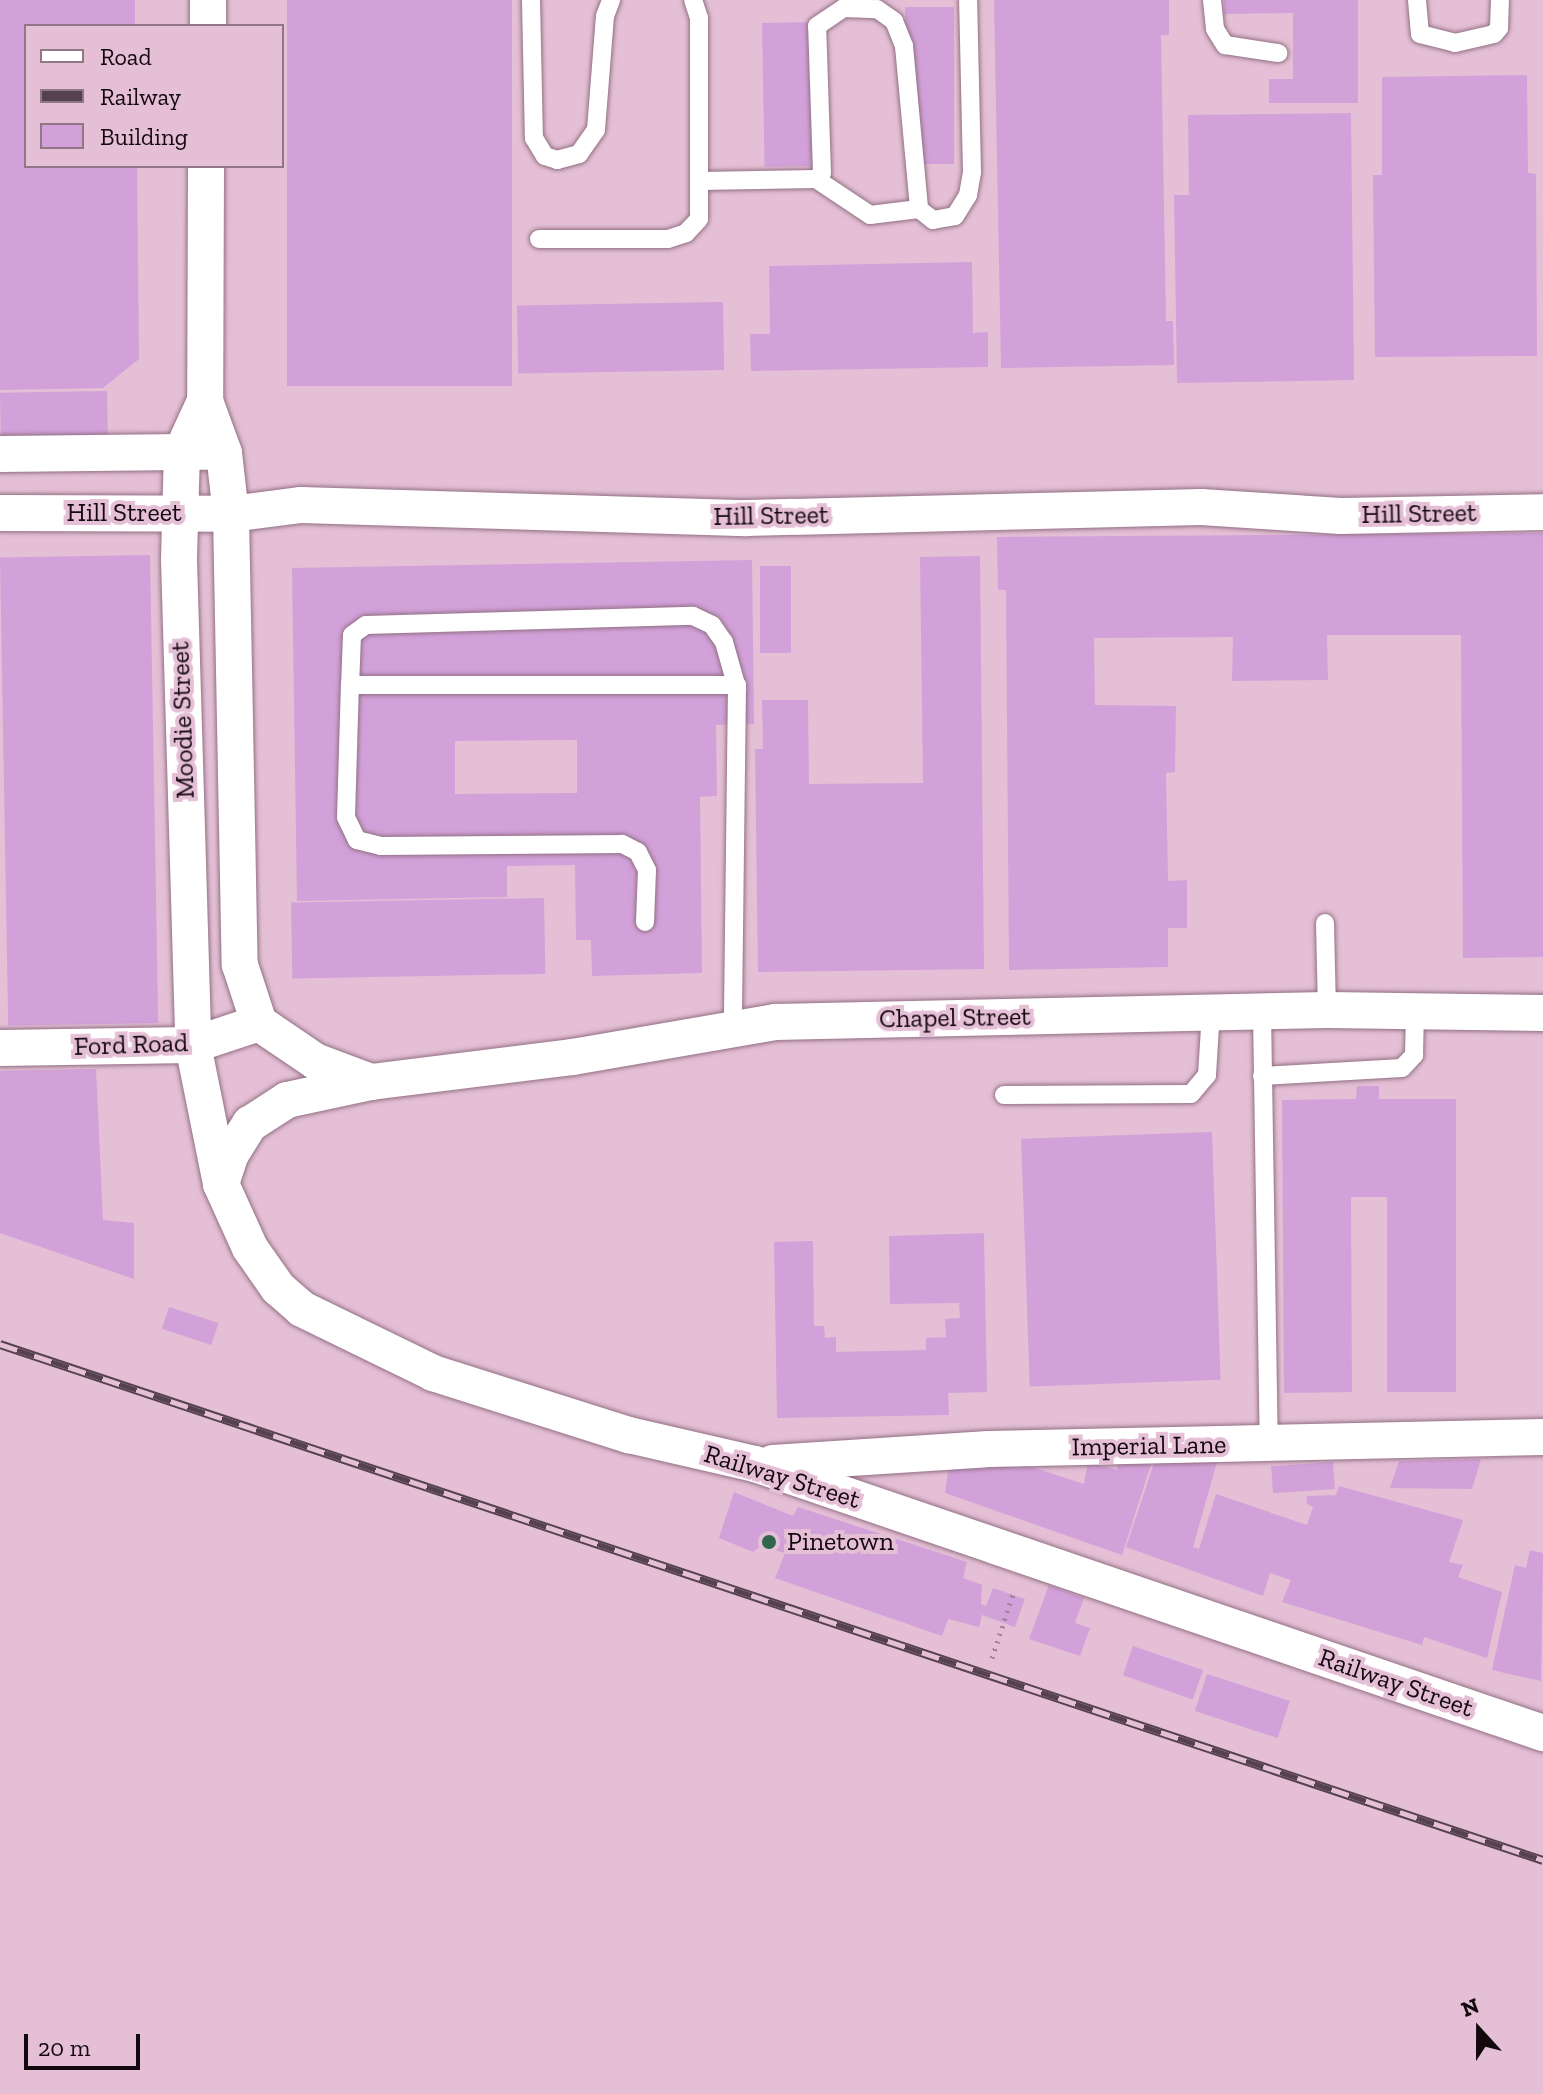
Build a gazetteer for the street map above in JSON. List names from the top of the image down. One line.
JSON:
{"streets":{"street":["Hill Street","Moodie Street","Chapel Street","Ford Road","Imperial Lane","Railway Street"]},"crossings":[["Hill Street","Moodie Street"],["Moodie Street","Ford Road"],["Moodie Street","Railway Street"],["Chapel Street","Railway Street"],["Ford Road","Railway Street"],["Imperial Lane","Railway Street"]],"places":["Pinetown"],"legend":["Road","Railway","Building"],"scale_bar":"20 m","north":"top"}
